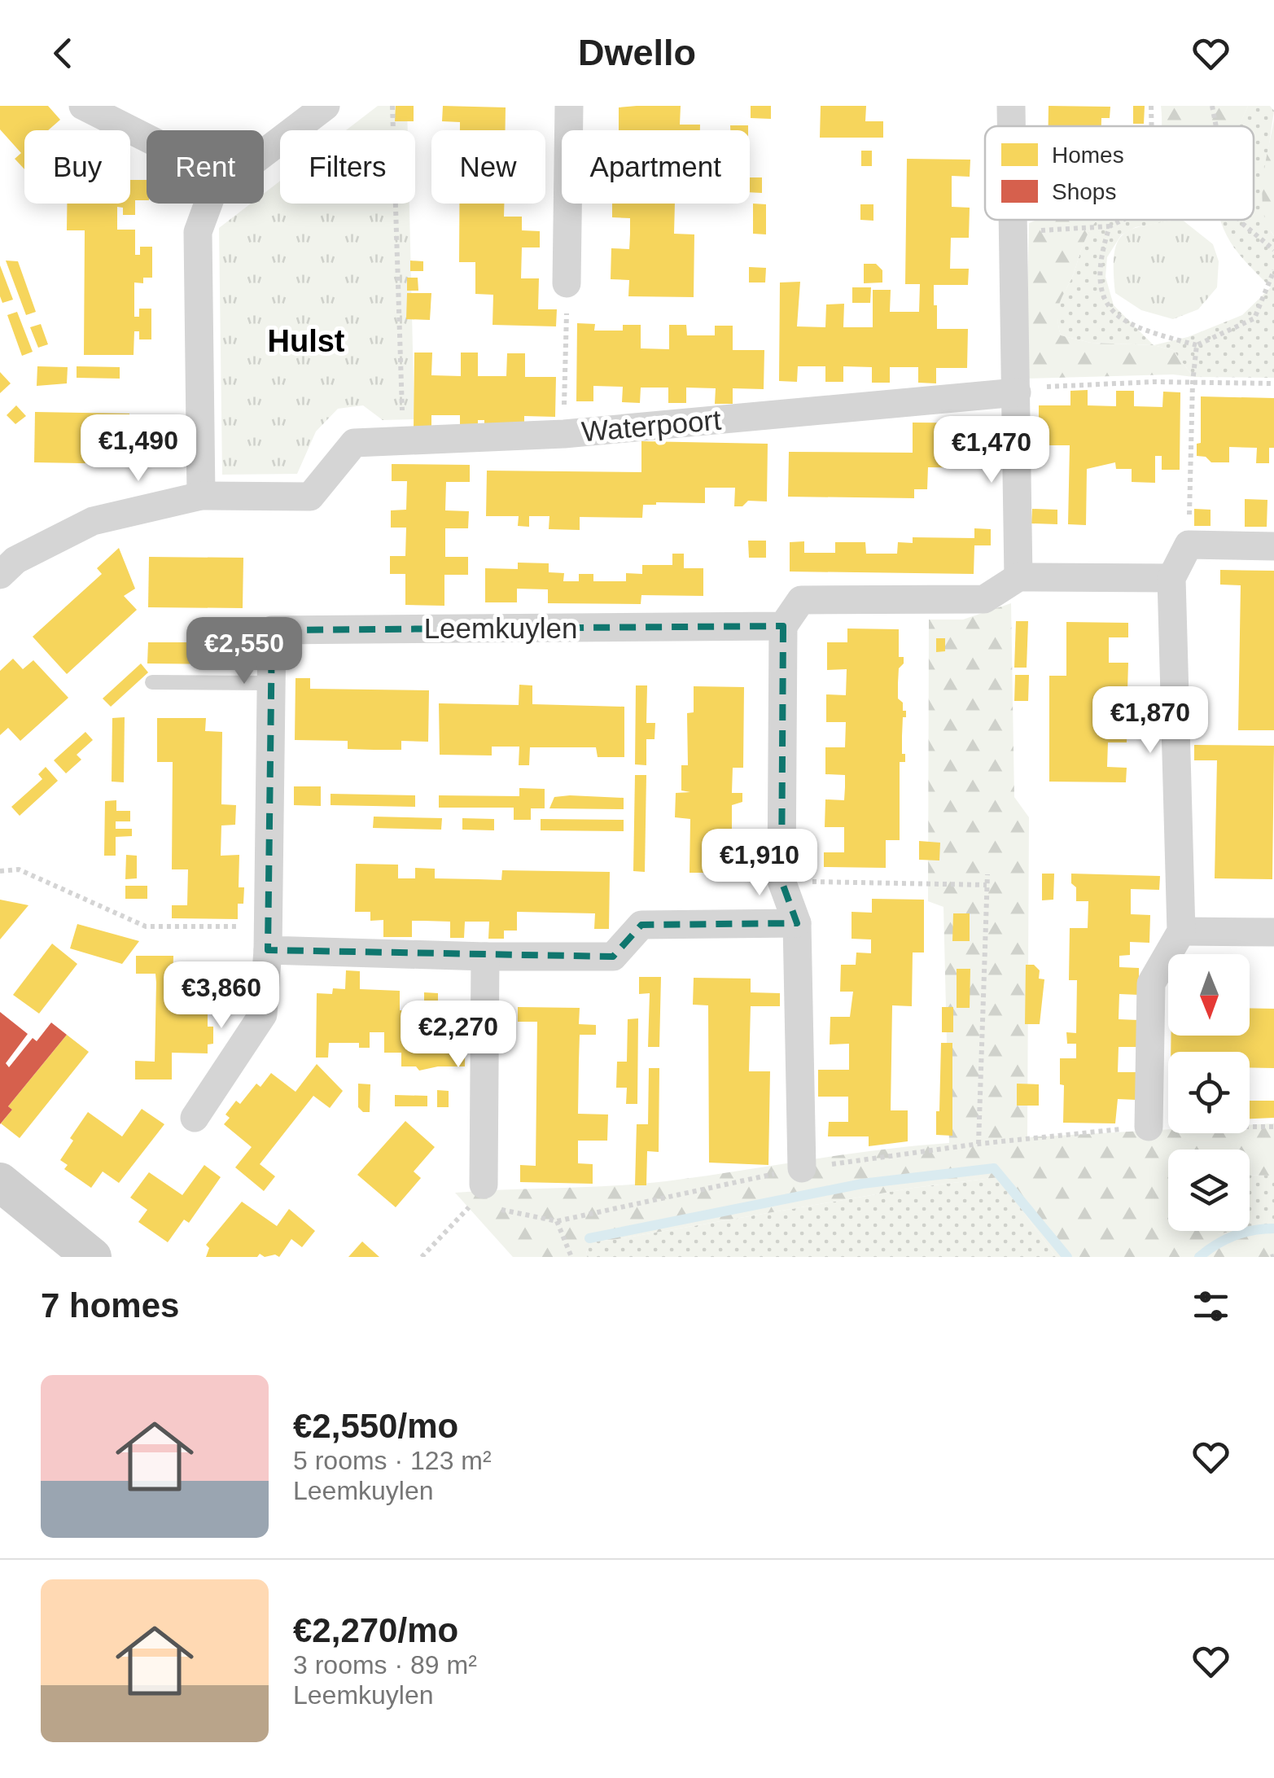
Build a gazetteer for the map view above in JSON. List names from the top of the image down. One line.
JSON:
{"streets":{"street":["Waterpoort","Leemkuylen"]},"districts":["Hulst"],"legend":["Homes","Shops"],"north":"bottom","page":{"header":"Dwello","chip":["Buy","Rent","Filters","New","Apartment"],"price":["€1,490","€1,470","€2,550","€1,870","€1,910","€3,860","€2,270"],"heading":"7 homes","list":[{"name":"€2,550/mo","note":"5 rooms · 123 m² · Leemkuylen"},{"name":"€2,270/mo","note":"3 rooms · 89 m² · Leemkuylen"}]}}
